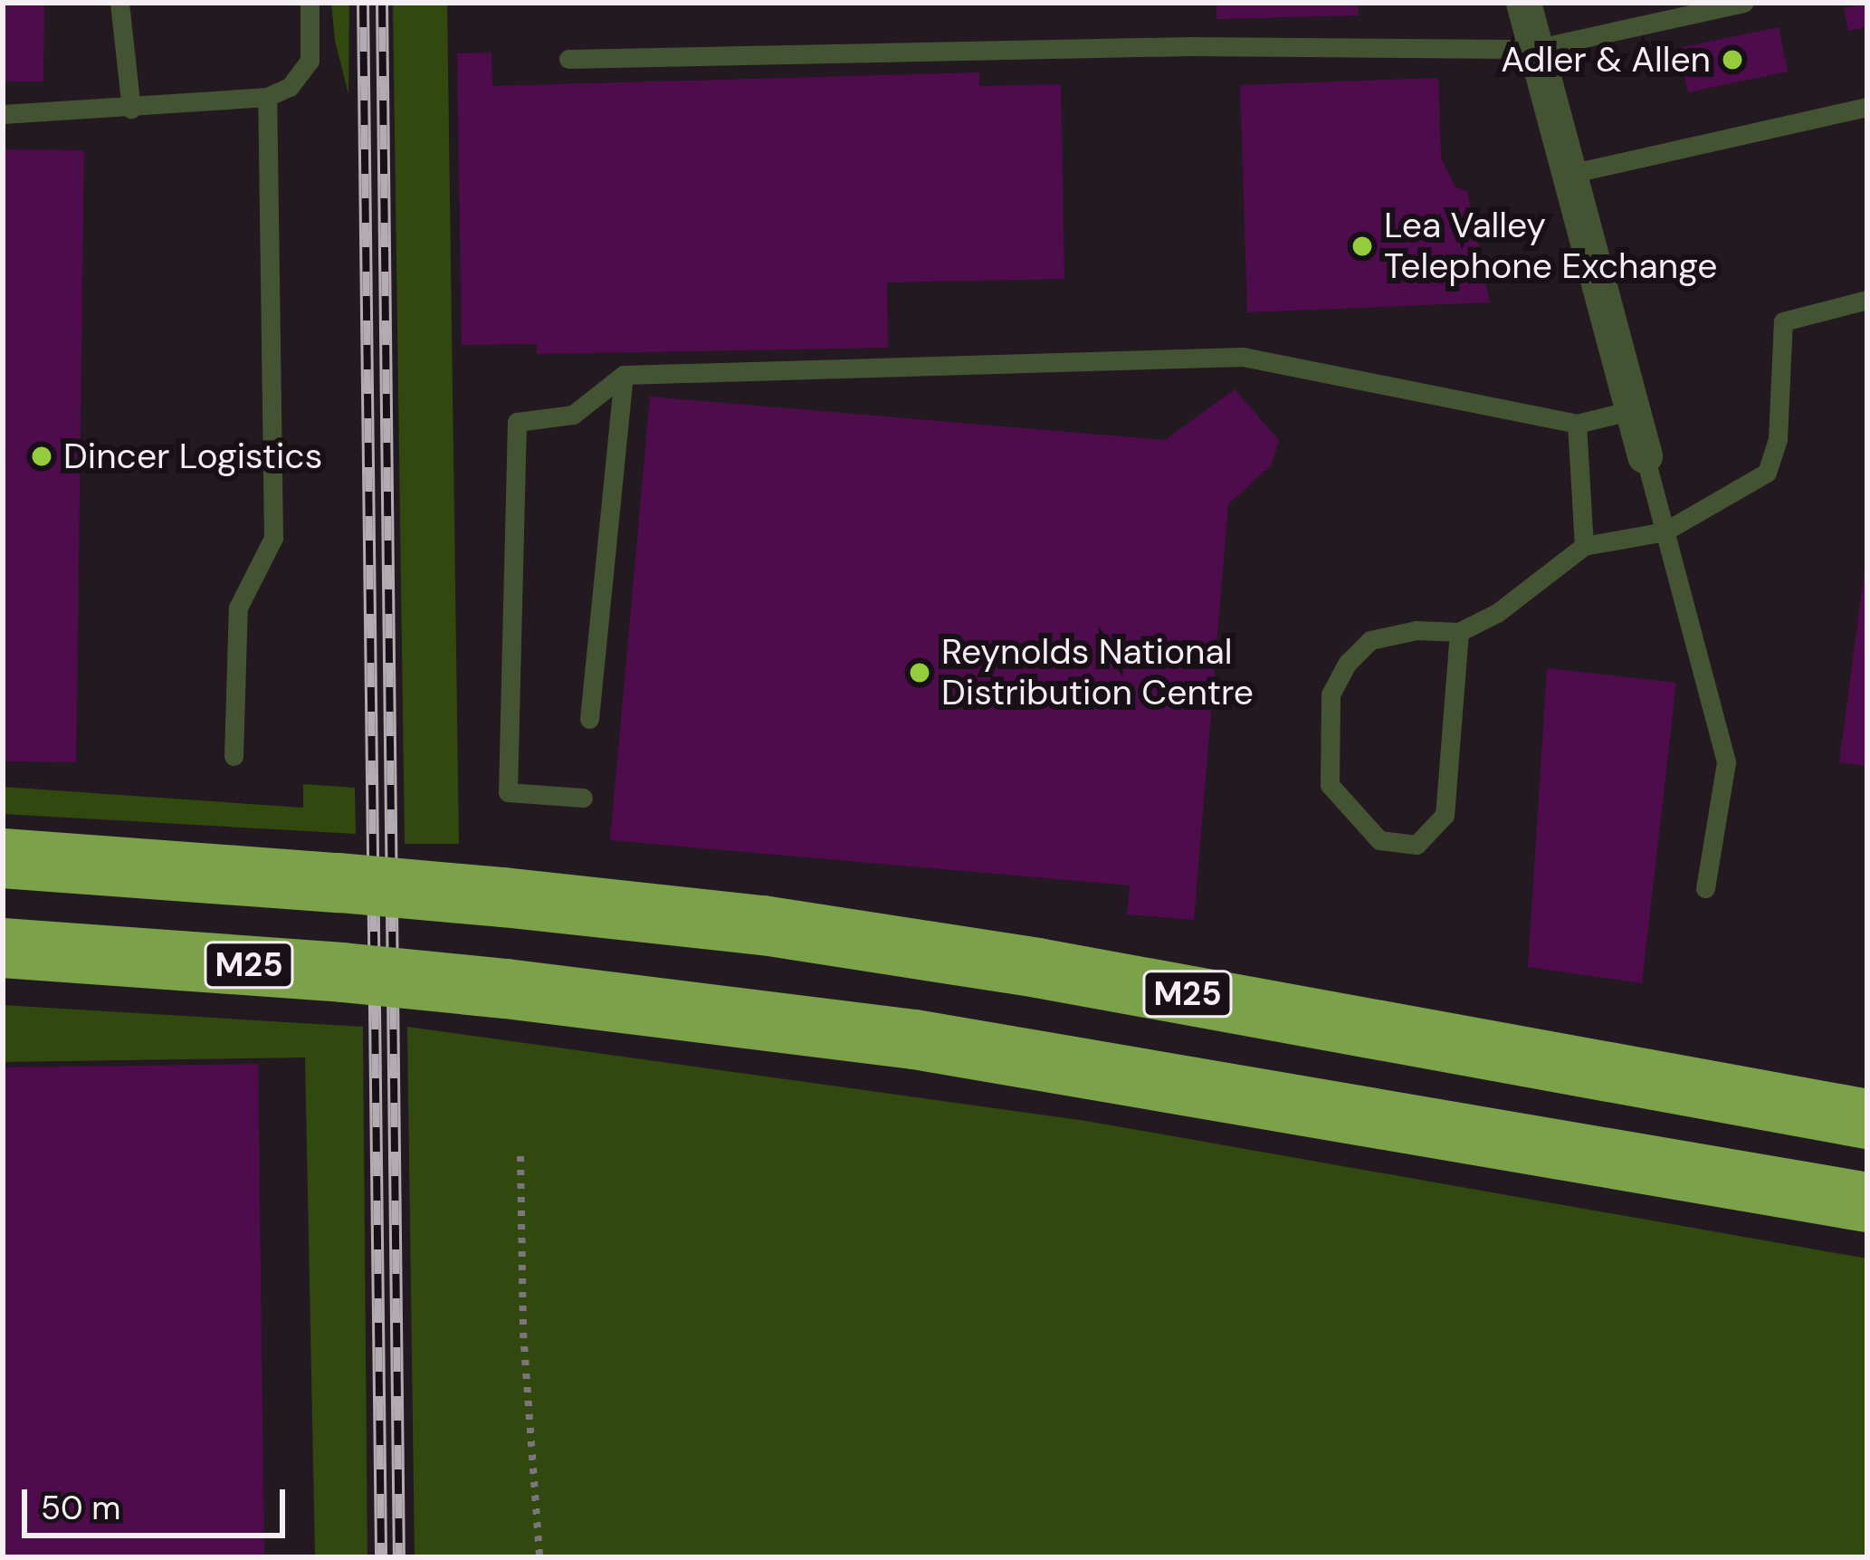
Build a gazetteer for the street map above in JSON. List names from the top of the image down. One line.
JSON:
{"streets":{"highway":["M25"]},"places":["Adler & Allen","Lea Valley Telephone Exchange","Dincer Logistics","Reynolds National Distribution Centre"],"scale_bar":"50 m"}
